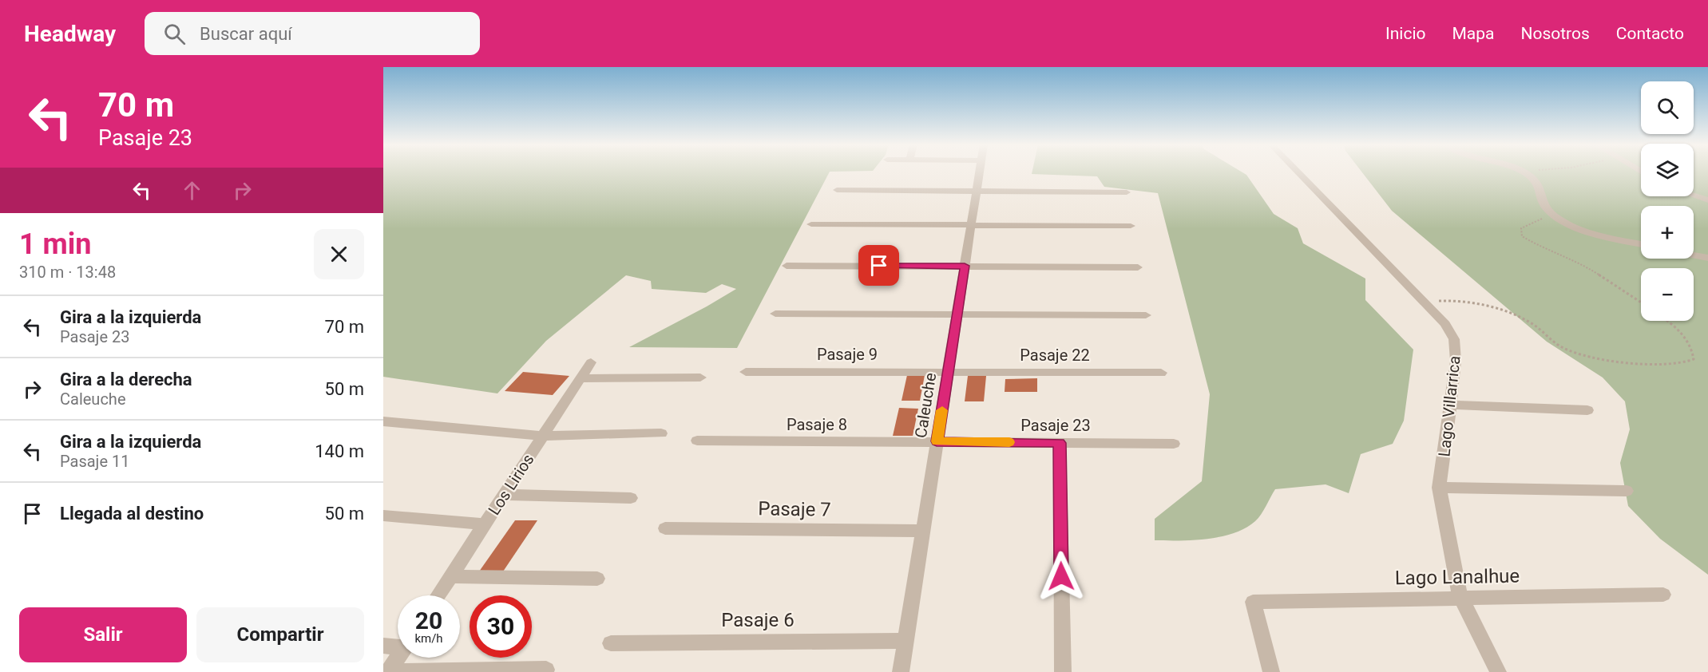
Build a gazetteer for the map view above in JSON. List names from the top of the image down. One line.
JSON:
{"streets":{"street":["Pasaje 9","Pasaje 22","Caleuche","Lago Villarrica","Pasaje 8","Pasaje 23","Los Lirios","Pasaje 7","Lago Lanalhue","Pasaje 6"]},"crossings":[["Pasaje 9","Pasaje 22"],["Pasaje 9","Caleuche"],["Pasaje 22","Caleuche"],["Caleuche","Pasaje 8"],["Caleuche","Pasaje 23"],["Caleuche","Pasaje 7"],["Caleuche","Pasaje 6"],["Lago Villarrica","Lago Lanalhue"],["Pasaje 8","Pasaje 23"]],"page":{"header":"Headway","search":"Buscar aquí","nav":["Inicio","Mapa","Nosotros","Contacto"],"turn":["70 m","Pasaje 23"],"map_buttons":["+","−"],"heading":["1 min","310 m · 13:48"],"list":[{"name":"Gira a la izquierda","note":"Pasaje 23","value":"70 m"},{"name":"Gira a la derecha","note":"Caleuche","value":"50 m"},{"name":"Gira a la izquierda","note":"Pasaje 11","value":"140 m"},{"name":"Llegada al destino","value":"50 m"}],"speed":"20 km/h","limit":"30","buttons":["Salir","Compartir"]}}
